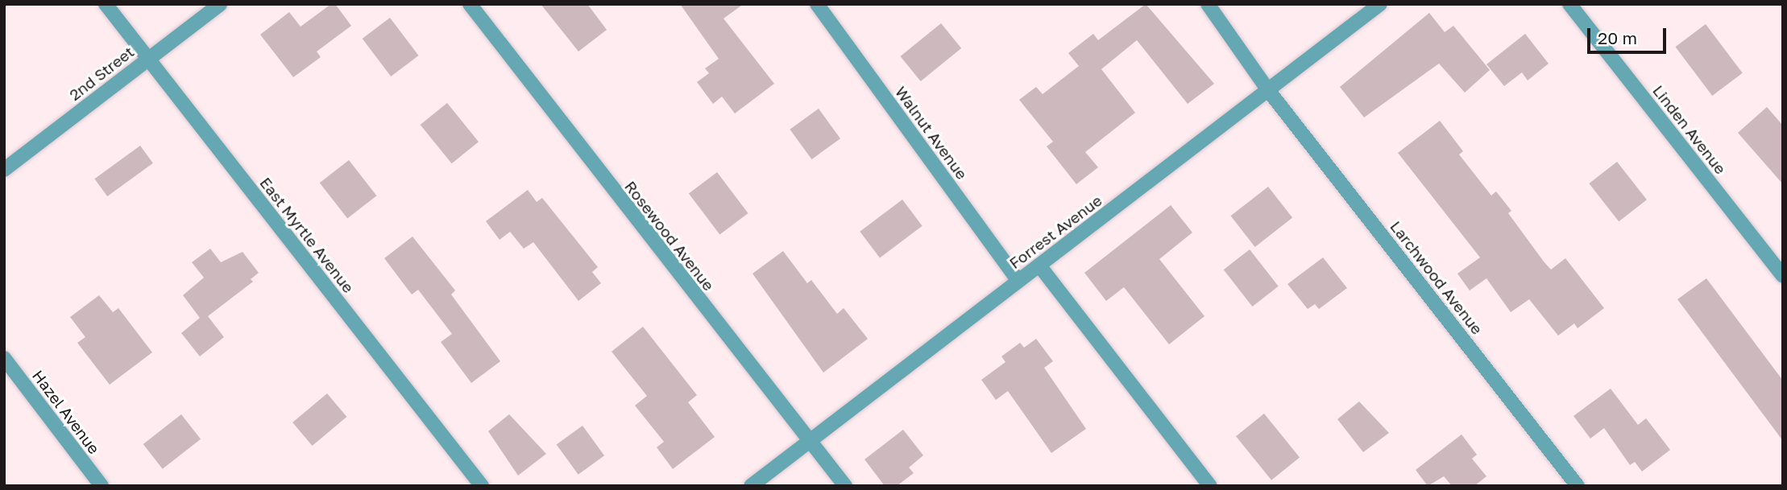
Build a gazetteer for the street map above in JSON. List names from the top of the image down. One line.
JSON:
{"streets":{"street":["2nd Street","Linden Avenue","Walnut Avenue","Forrest Avenue","East Myrtle Avenue","Rosewood Avenue","Larchwood Avenue","Hazel Avenue"]},"crossings":[["2nd Street","East Myrtle Avenue"],["Walnut Avenue","Forrest Avenue"],["Forrest Avenue","Rosewood Avenue"],["Forrest Avenue","Larchwood Avenue"]],"scale_bar":"20 m"}
